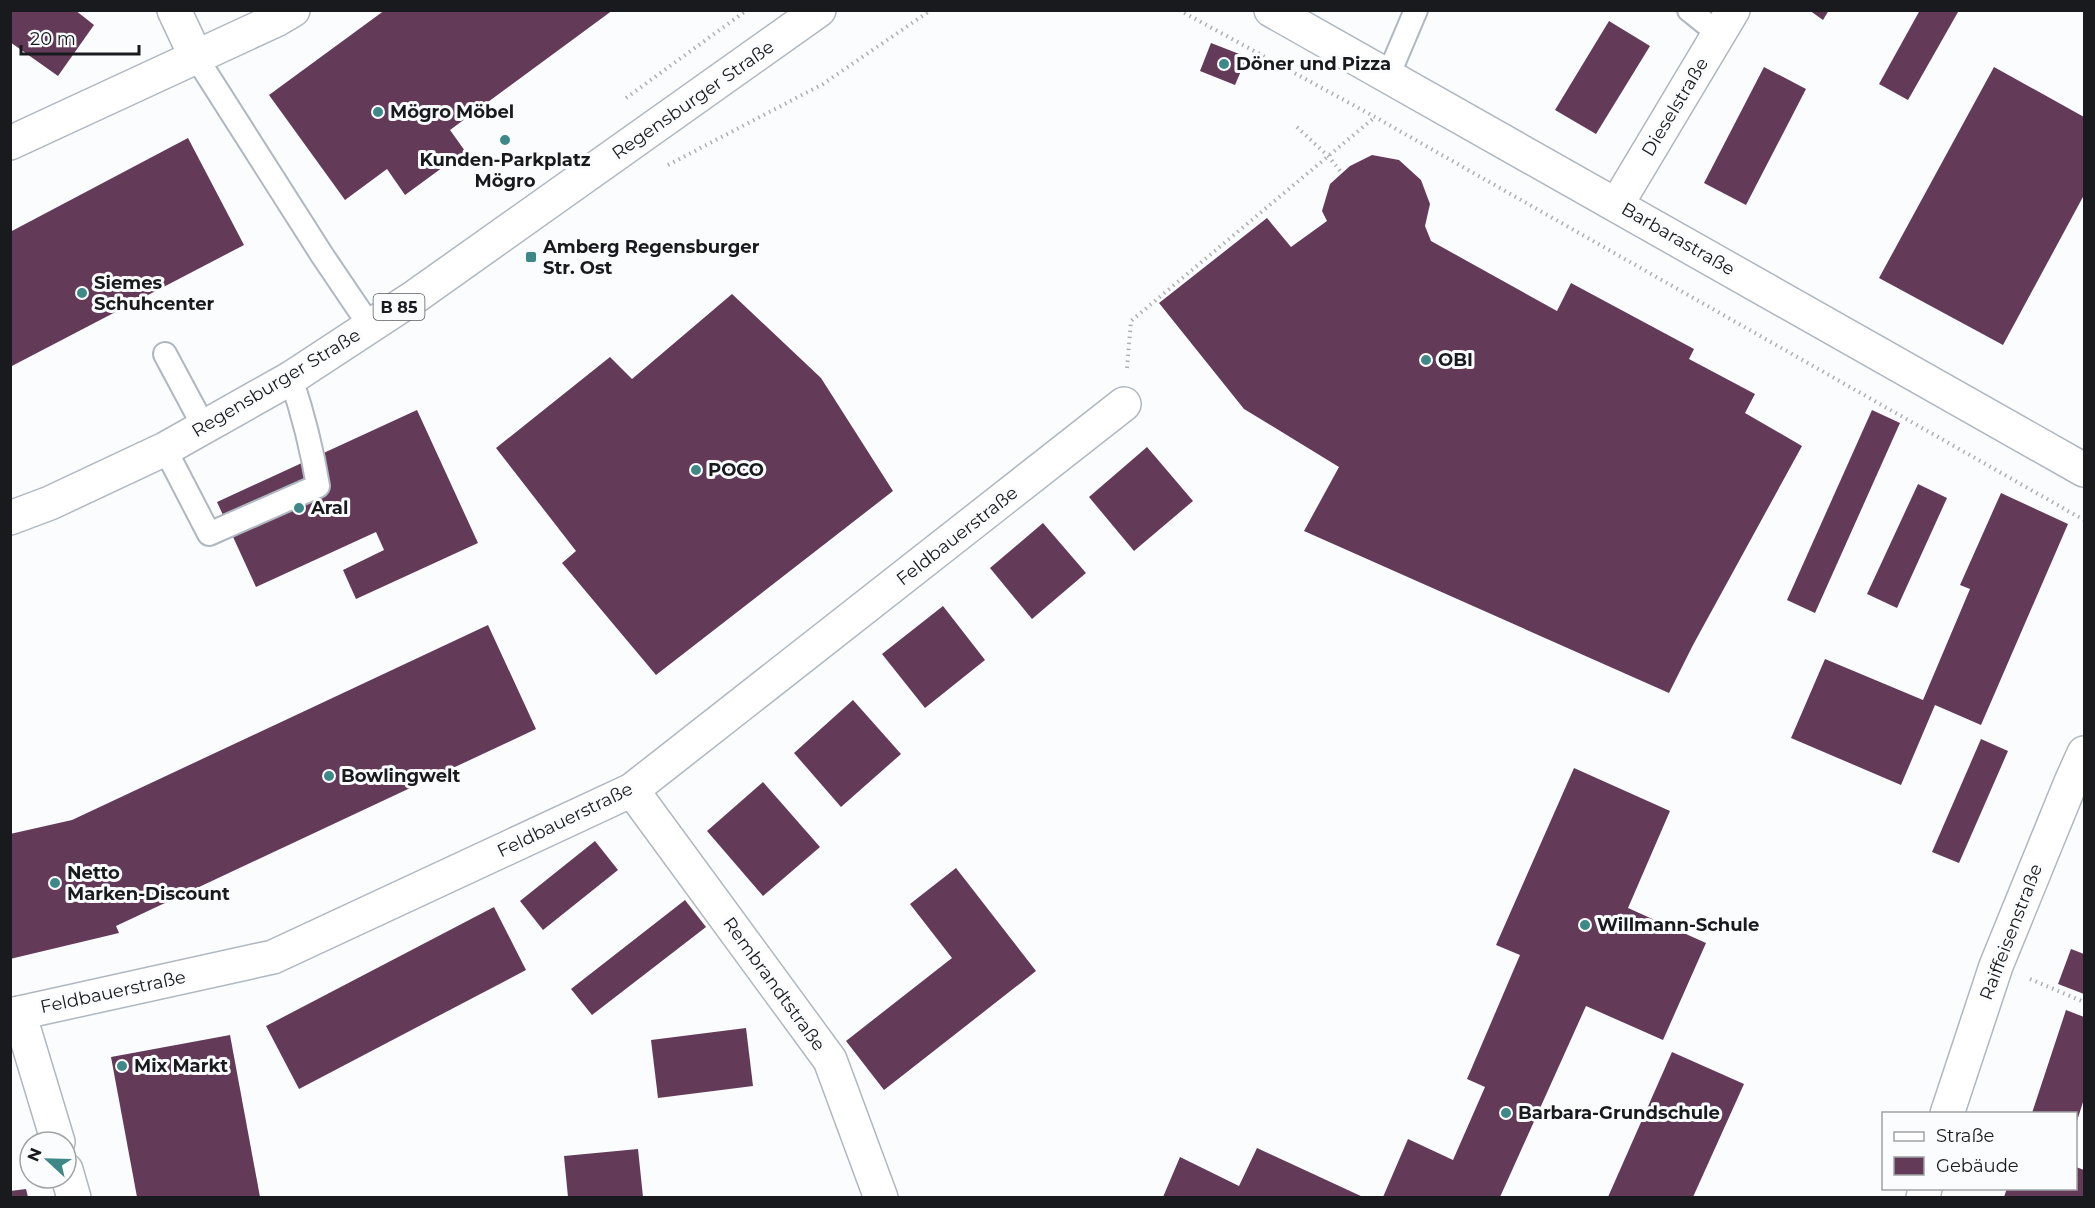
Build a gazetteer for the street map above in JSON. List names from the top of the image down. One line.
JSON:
{"streets":{"street":["Regensburger Straße","Dieselstraße","Barbarastraße","B 85","Feldbauerstraße","Raiffeisenstraße","Rembrandtstraße"]},"crossings":[["Dieselstraße","Barbarastraße"],["Feldbauerstraße","Rembrandtstraße"]],"places":{"other":["Döner und Pizza","Mögro Möbel","Kunden-Parkplatz Mögro","Siemes Schuhcenter","OBI","POCO","Aral","Bowlingwelt","Netto Marken-Discount","Willmann-Schule","Mix Markt","Barbara-Grundschule"],"transit":["Amberg Regensburger Str. Ost"]},"legend":["Straße","Gebäude"],"scale_bar":"20 m","north":"left"}
